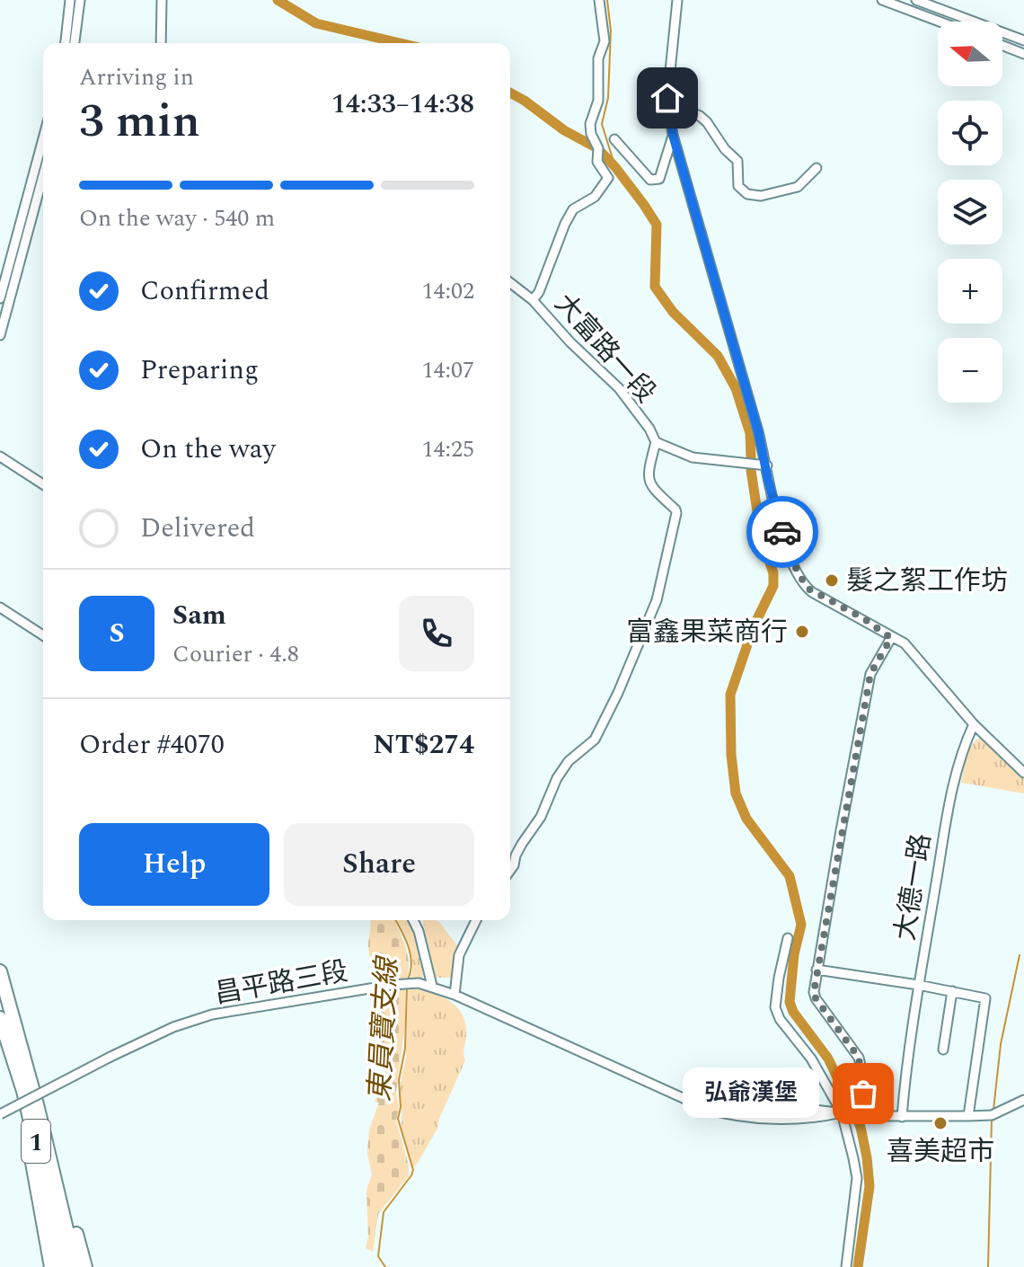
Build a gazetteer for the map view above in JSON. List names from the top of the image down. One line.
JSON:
{"streets":{"highway":["1"],"street":["大富路一段","大德一路","昌平路三段"]},"crossings":[["大德一路","昌平路三段"]],"water":["東員寶支線"],"places":["髮之絮工作坊","富鑫果菜商行","弘爺漢堡","喜美超市"],"north":"left","page":{"map_buttons":["+","−"],"heading":["3 min","Arriving in","14:33–14:38"],"panel":["Sam","Courier · 4.8","Order #4070","NT$274"],"bar":"On the way · 540 m","list":[["Confirmed","14:02"],["Preparing","14:07"],["On the way","14:25"],"Delivered"],"round":"S","buttons":["Help","Share"],"bubble":"弘爺漢堡"}}
